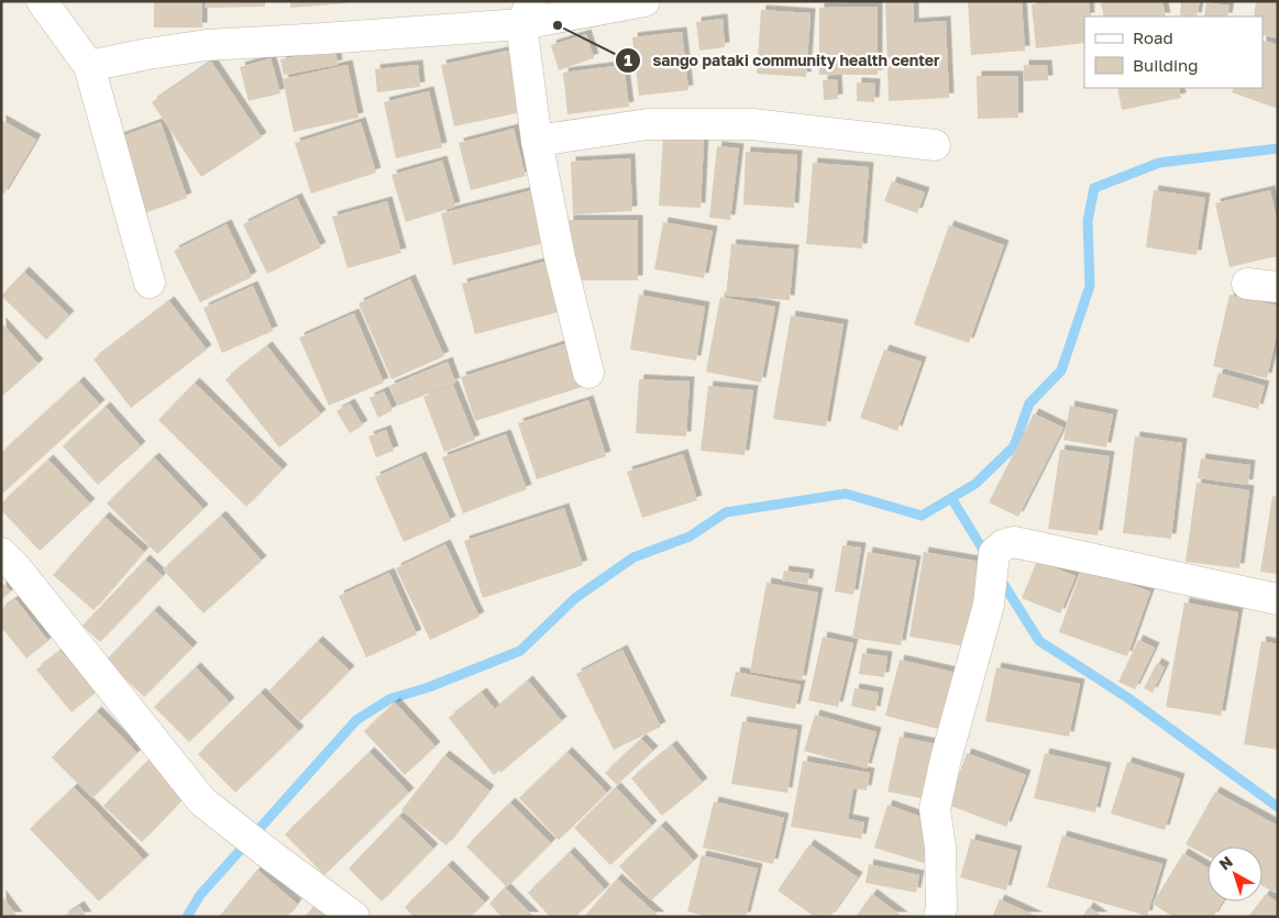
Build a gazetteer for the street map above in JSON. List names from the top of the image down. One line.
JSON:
{"places":["sango pataki community health center"],"legend":["Road","Building"],"north":"top left"}
